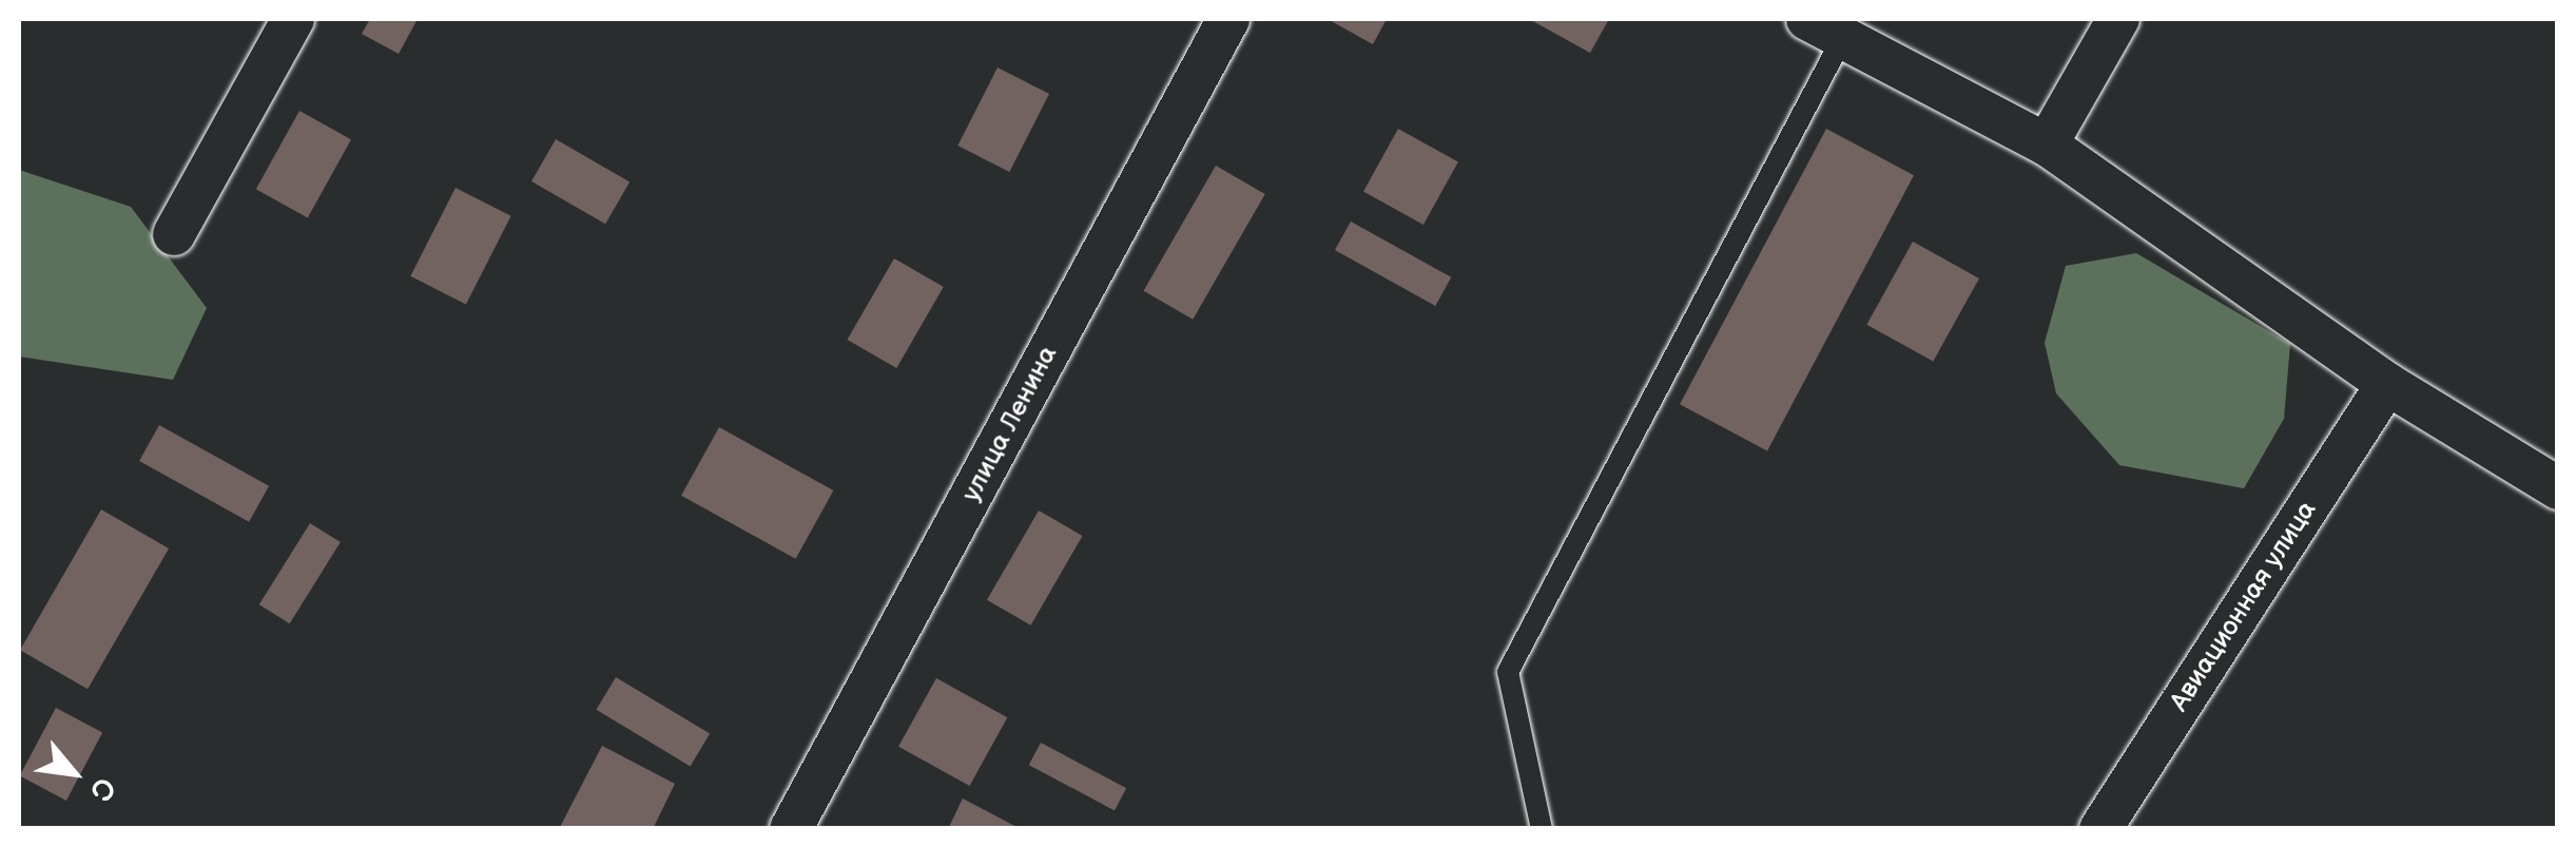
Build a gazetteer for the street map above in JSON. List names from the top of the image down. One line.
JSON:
{"streets":{"street":["улица Ленина","Авиационная улица"]},"north":"bottom right"}
